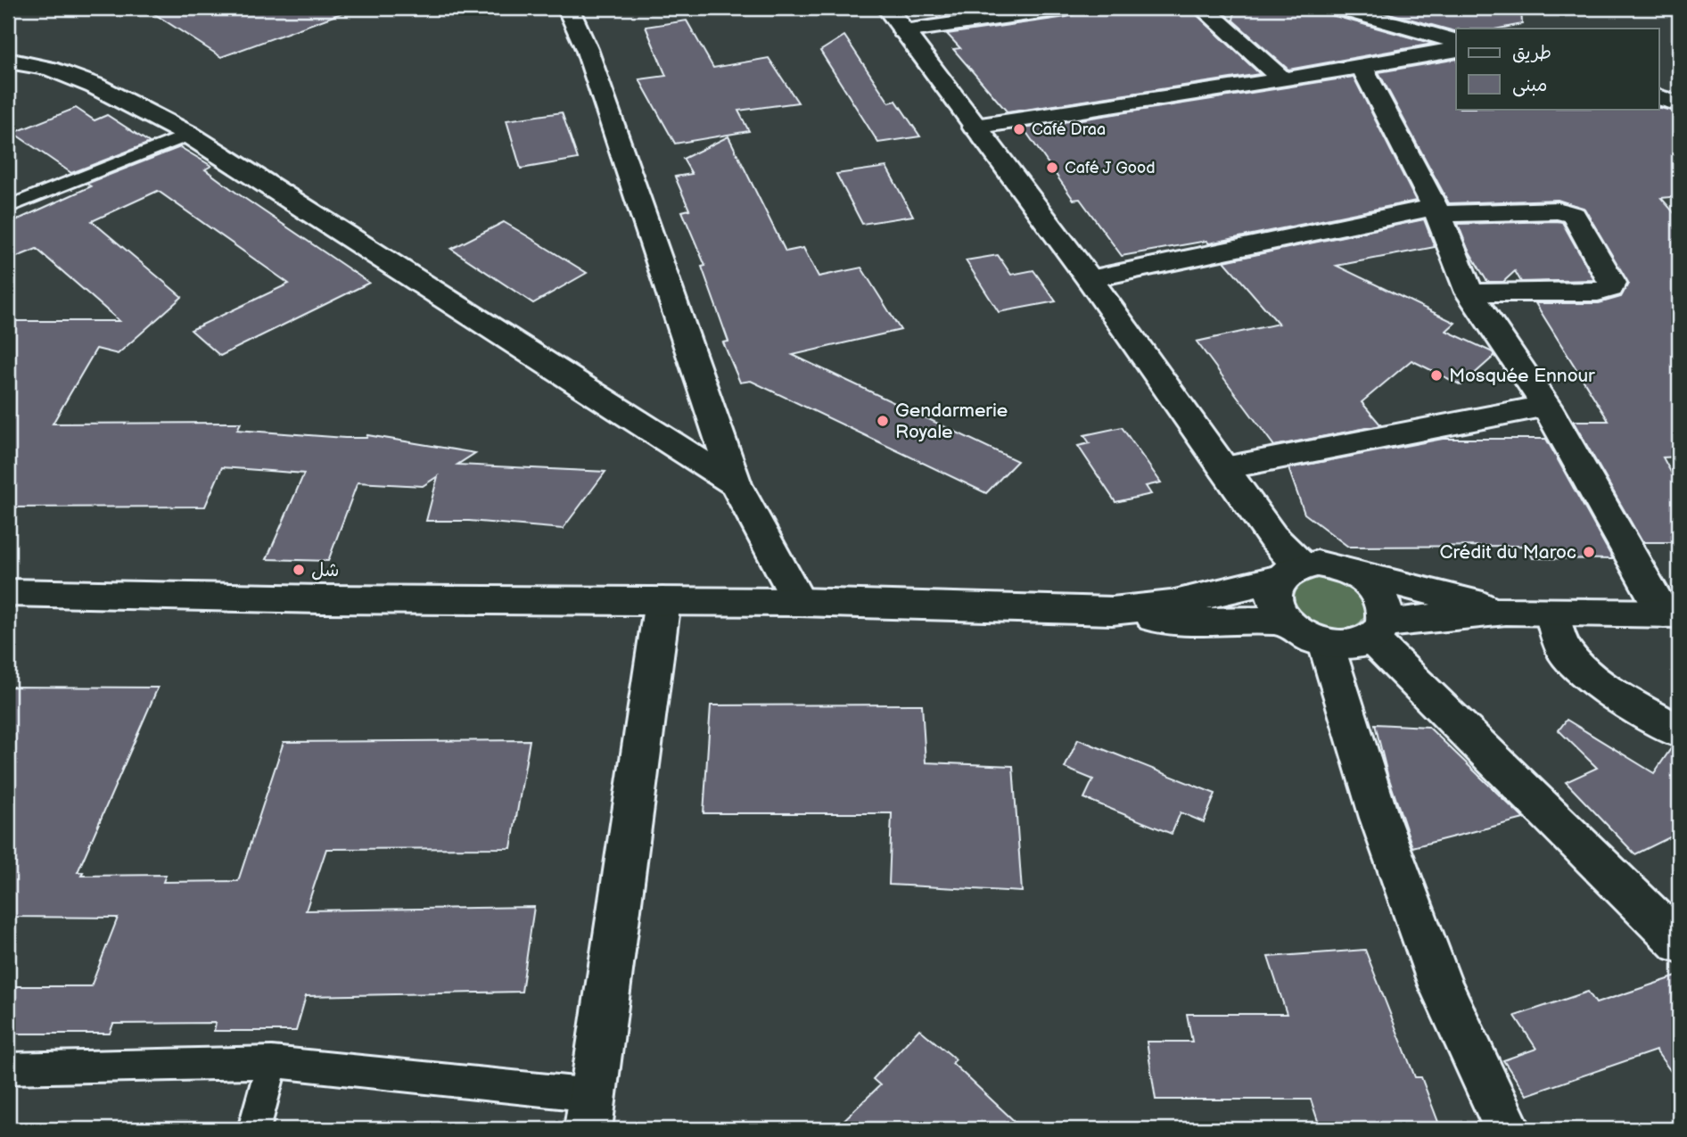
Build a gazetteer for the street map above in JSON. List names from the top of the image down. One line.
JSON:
{"places":["Café Draa","Café J Good","Mosquée Ennour","Gendarmerie Royale","Crédit du Maroc","شل"],"legend":["طريق","مبنى"]}
